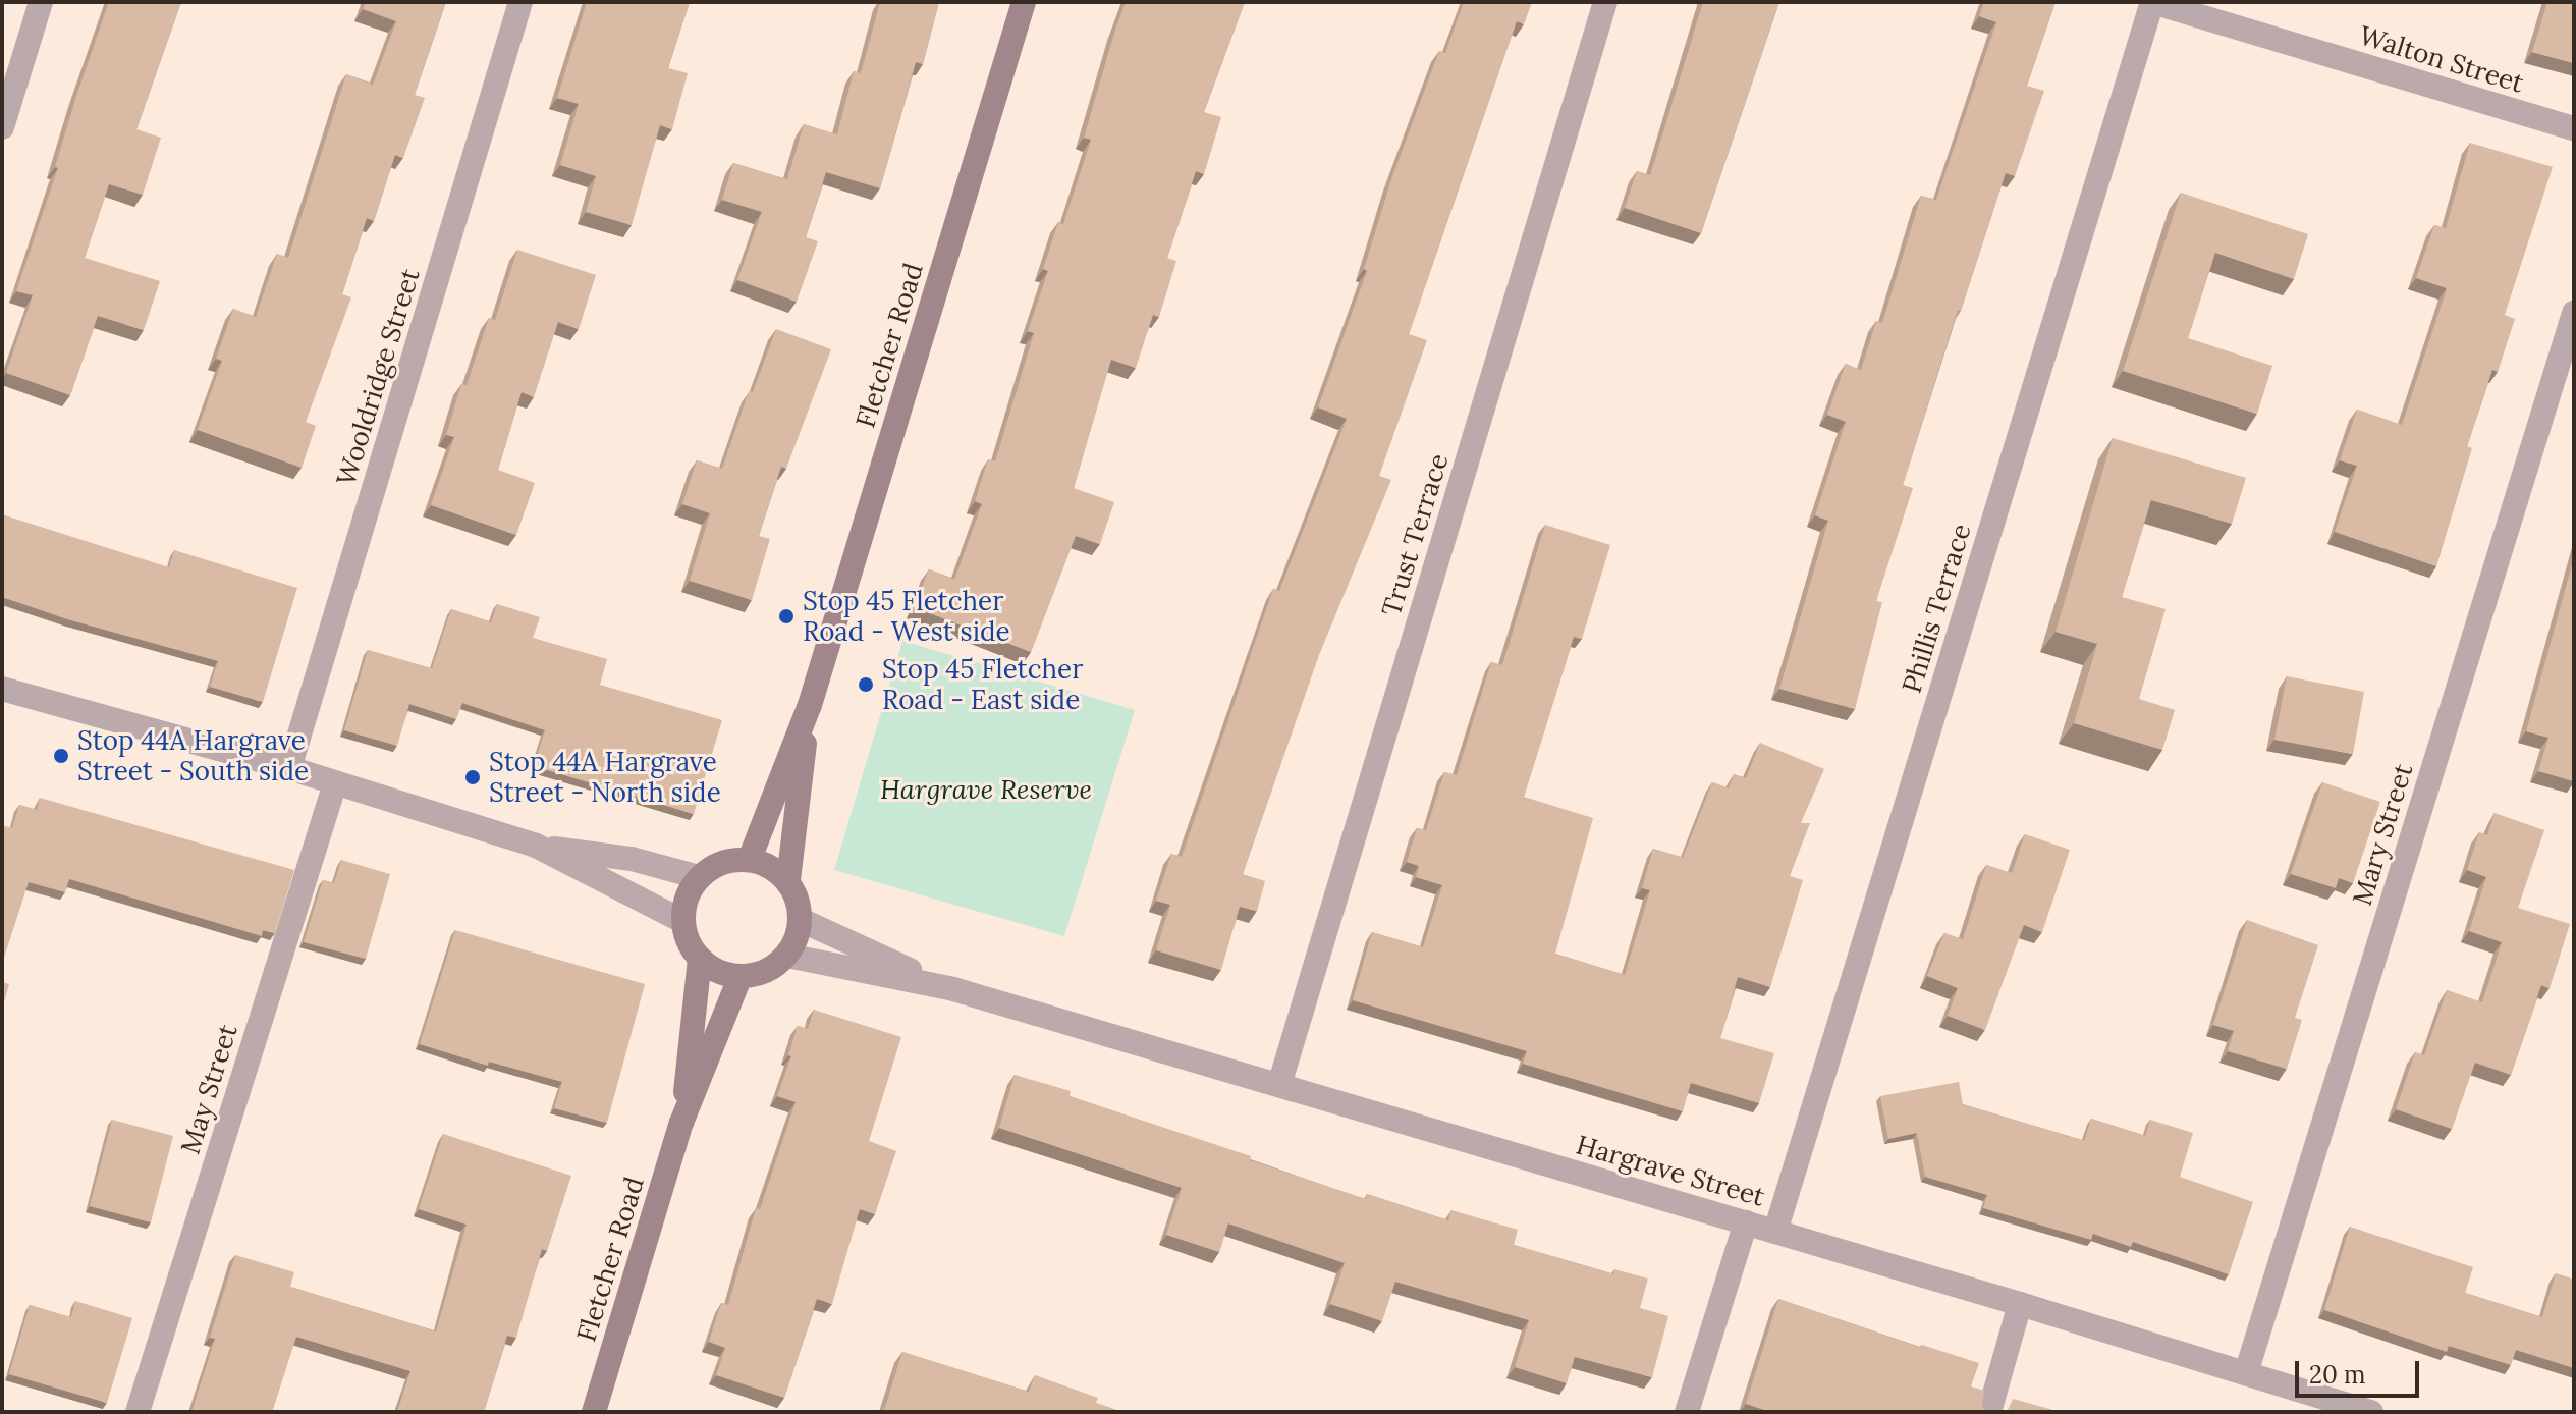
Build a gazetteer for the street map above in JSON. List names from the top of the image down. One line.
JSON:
{"streets":{"street":["Walton Street","Fletcher Road","Wooldridge Street","Trust Terrace","Phillis Terrace","Mary Street","May Street","Hargrave Street"]},"crossings":[["Walton Street","Phillis Terrace"],["Fletcher Road","Hargrave Street"],["Trust Terrace","Hargrave Street"],["Phillis Terrace","Hargrave Street"],["Mary Street","Hargrave Street"]],"parks":["Hargrave Reserve"],"places":["Stop 45 Fletcher Road - West side","Stop 45 Fletcher Road - East side","Stop 44A Hargrave Street - South side","Stop 44A Hargrave Street - North side"],"scale_bar":"20 m"}
